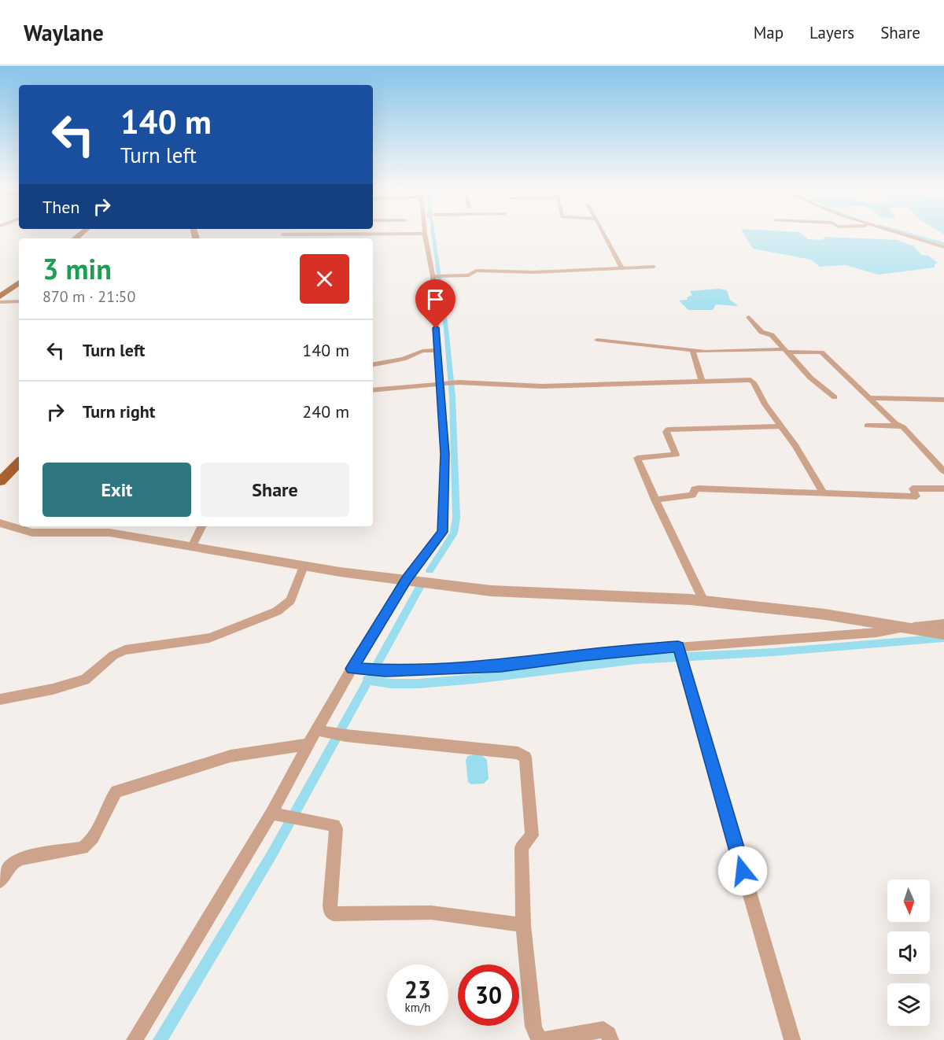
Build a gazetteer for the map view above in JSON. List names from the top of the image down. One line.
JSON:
{"north":"bottom","page":{"header":"Waylane","nav":["Map","Layers","Share"],"turn":["140 m","Turn left"],"then":"Then","heading":["3 min","870 m · 21:50"],"list":[{"name":"Turn left","value":"140 m"},{"name":"Turn right","value":"240 m"}],"buttons":["Exit","Share"],"speed":"23 km/h","limit":"30"}}
